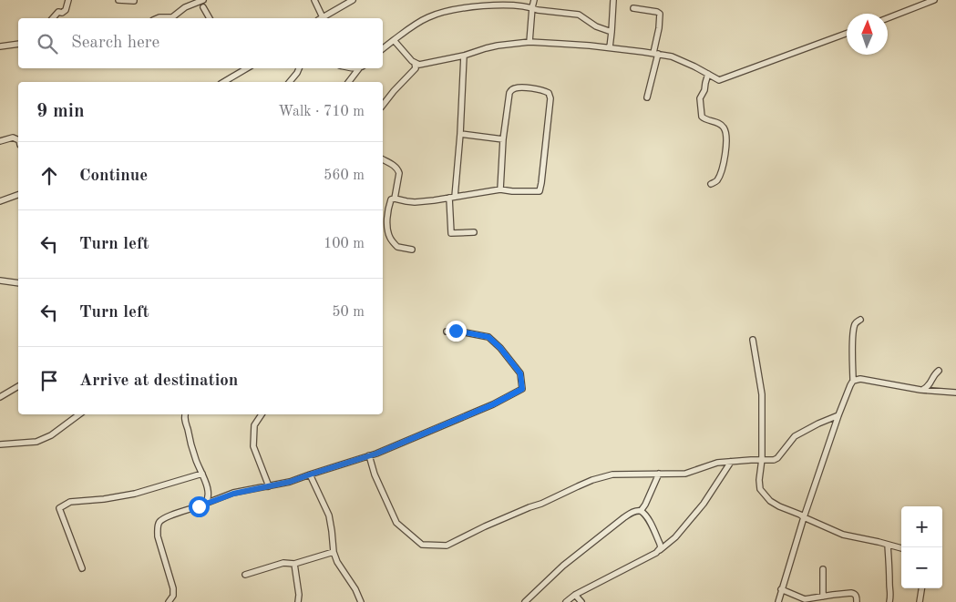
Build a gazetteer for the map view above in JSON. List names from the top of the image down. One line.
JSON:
{"north":"top","page":{"search":"Search here","heading":["9 min","Walk · 710 m"],"list":[["Continue","560 m"],["Turn left","100 m"],["Turn left","50 m"],"Arrive at destination"],"map_buttons":["+","−"]}}
